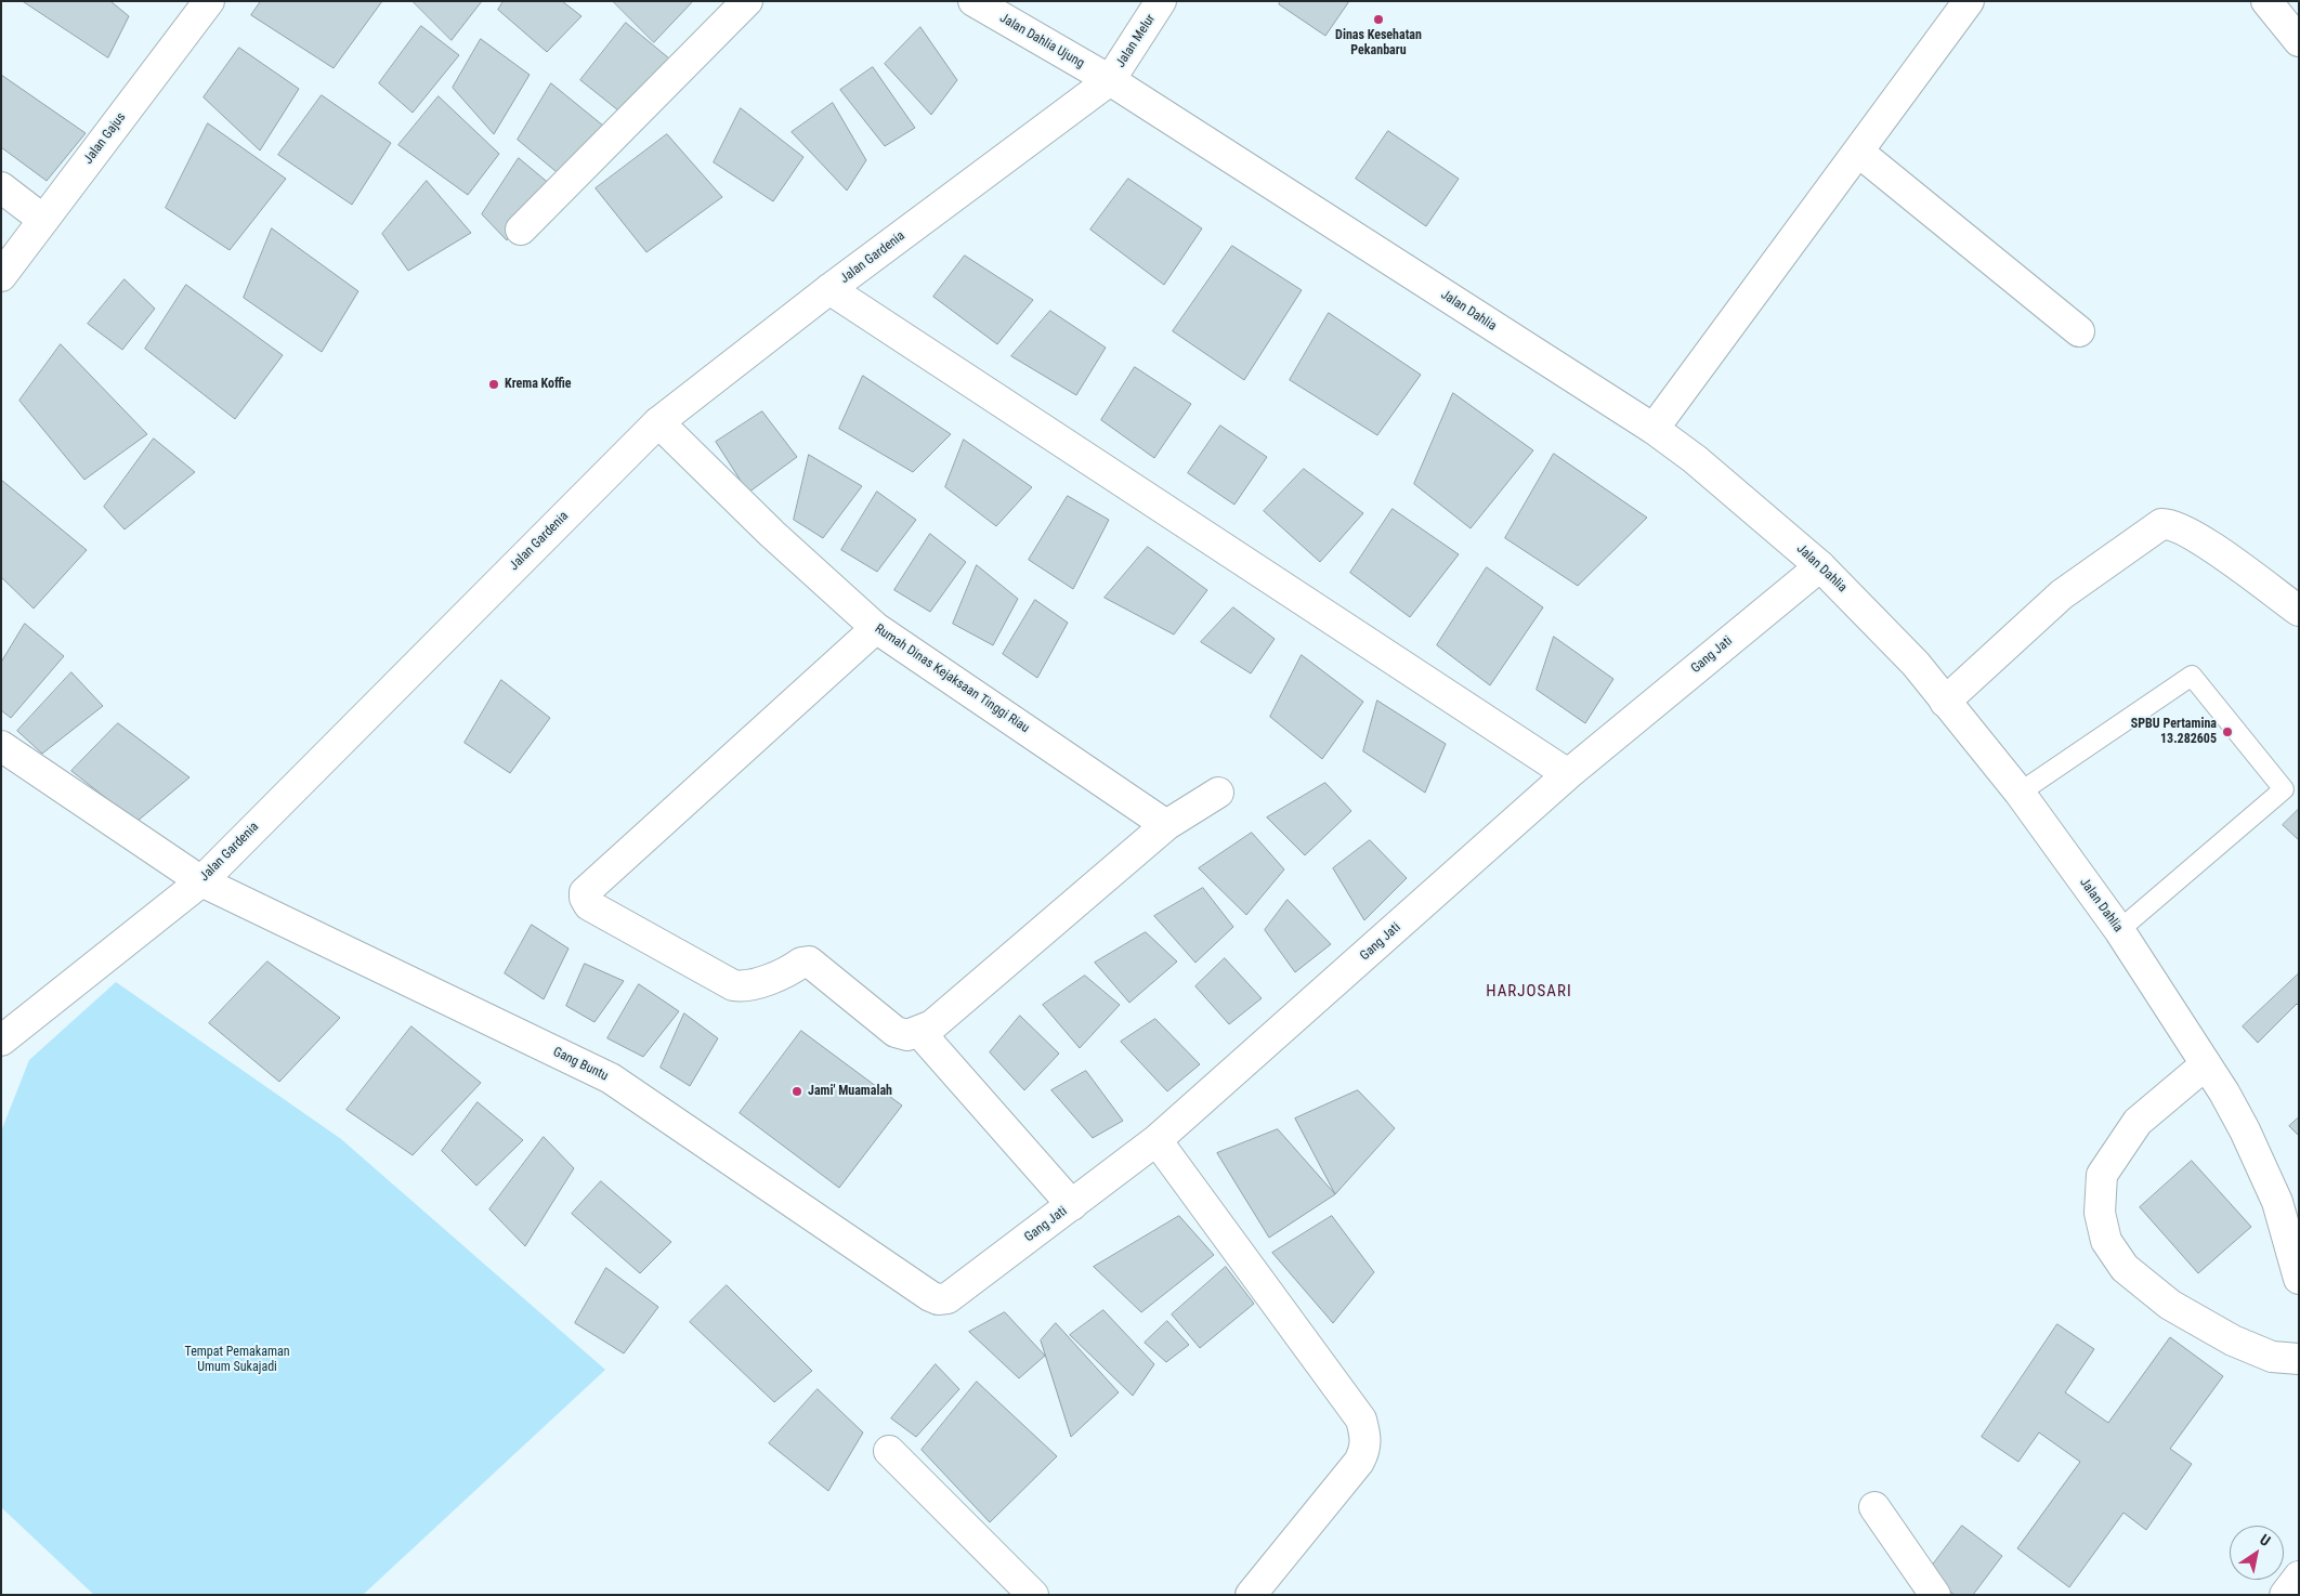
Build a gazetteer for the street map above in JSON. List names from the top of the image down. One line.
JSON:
{"streets":{"street":["Jalan Dahlia Ujung","Jalan Melur","Jalan Gajus","Jalan Gardenia","Jalan Dahlia","Gang Jati","Rumah Dinas Kejaksaan Tinggi Riau","Gang Buntu"]},"crossings":[["Jalan Dahlia Ujung","Jalan Melur"],["Jalan Dahlia Ujung","Jalan Gardenia"],["Jalan Dahlia Ujung","Jalan Dahlia"],["Jalan Melur","Jalan Gardenia"],["Jalan Melur","Jalan Dahlia"],["Jalan Gardenia","Jalan Dahlia"],["Jalan Gardenia","Rumah Dinas Kejaksaan Tinggi Riau"],["Jalan Gardenia","Gang Buntu"],["Jalan Dahlia","Gang Jati"],["Gang Jati","Gang Buntu"]],"districts":["HARJOSARI"],"parks":["Tempat Pemakaman Umum Sukajadi"],"places":["Dinas Kesehatan Pekanbaru","Krema Koffie","SPBU Pertamina 13.282605","Jami' Muamalah"],"north":"top right"}
